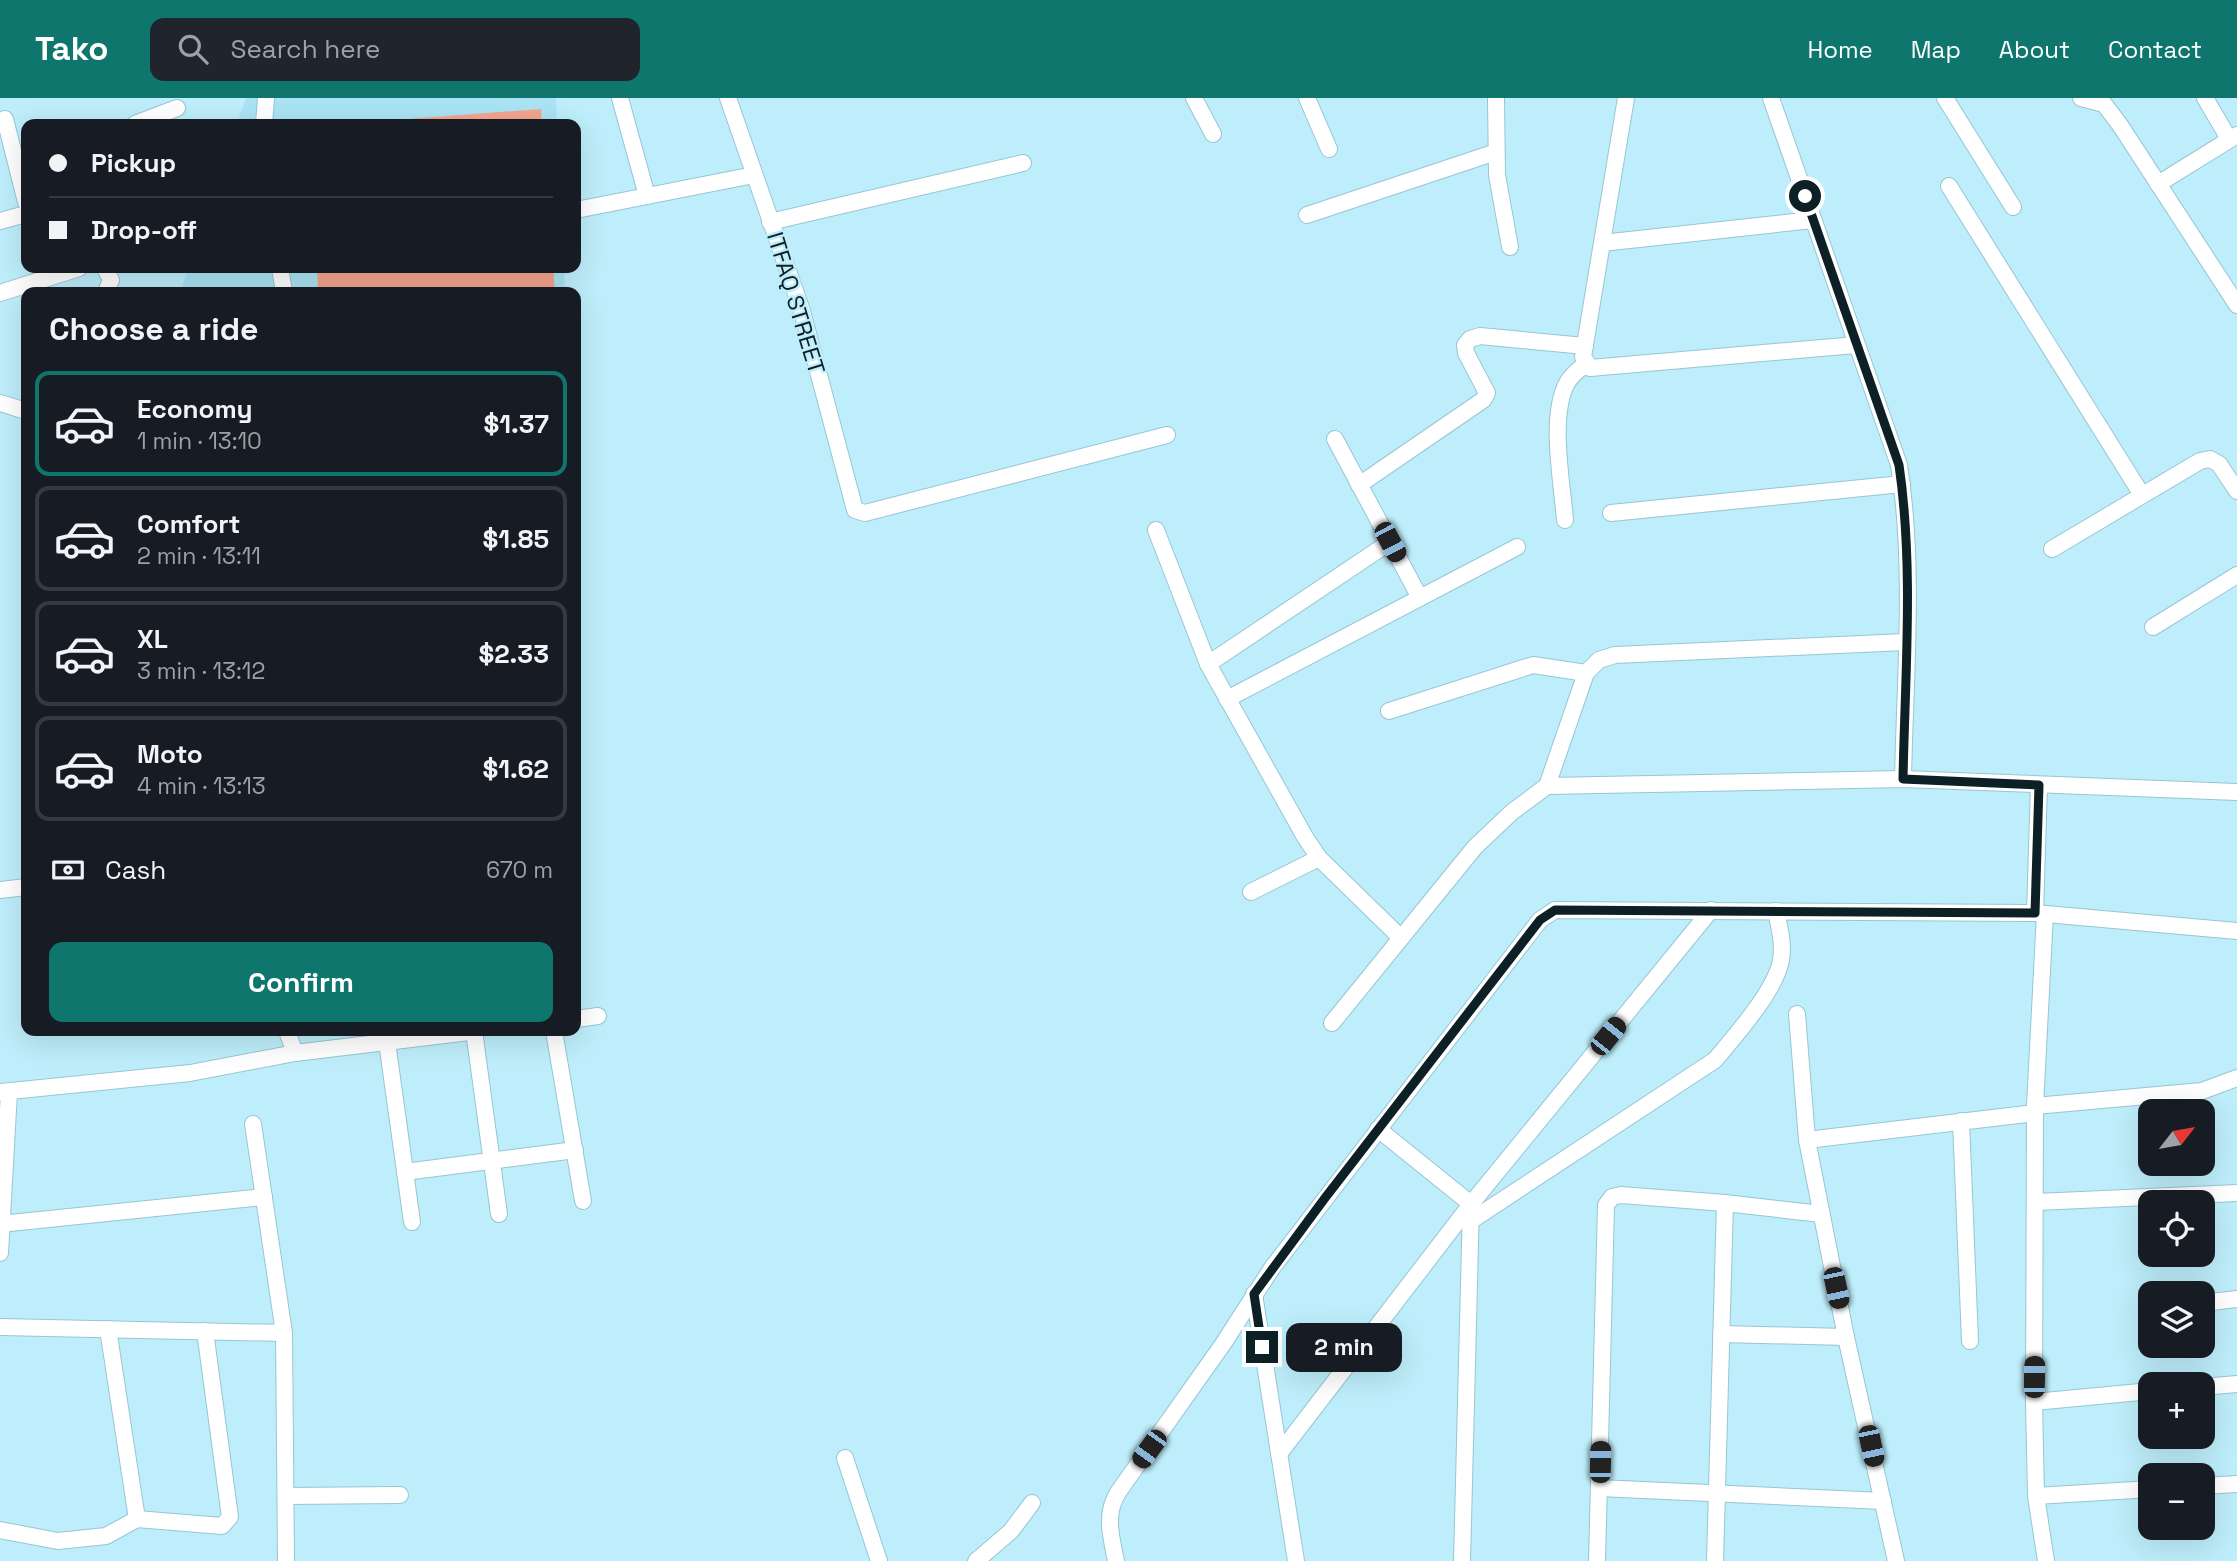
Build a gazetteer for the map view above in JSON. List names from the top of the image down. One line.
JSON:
{"streets":{"street":["ITFAQ STREET"]},"north":"top right","page":{"header":"Tako","search":"Search here","nav":["Home","Map","About","Contact"],"banner":["Pickup","Drop-off"],"heading":"Choose a ride","list":[{"name":"Economy","note":"1 min · 13:10","value":"$1.37"},{"name":"Comfort","note":"2 min · 13:11","value":"$1.85"},{"name":"XL","note":"3 min · 13:12","value":"$2.33"},{"name":"Moto","note":"4 min · 13:13","value":"$1.62"}],"pay":["Cash","670 m"],"buttons":"Confirm","map_buttons":["+","−"],"bubble":"2 min"}}
